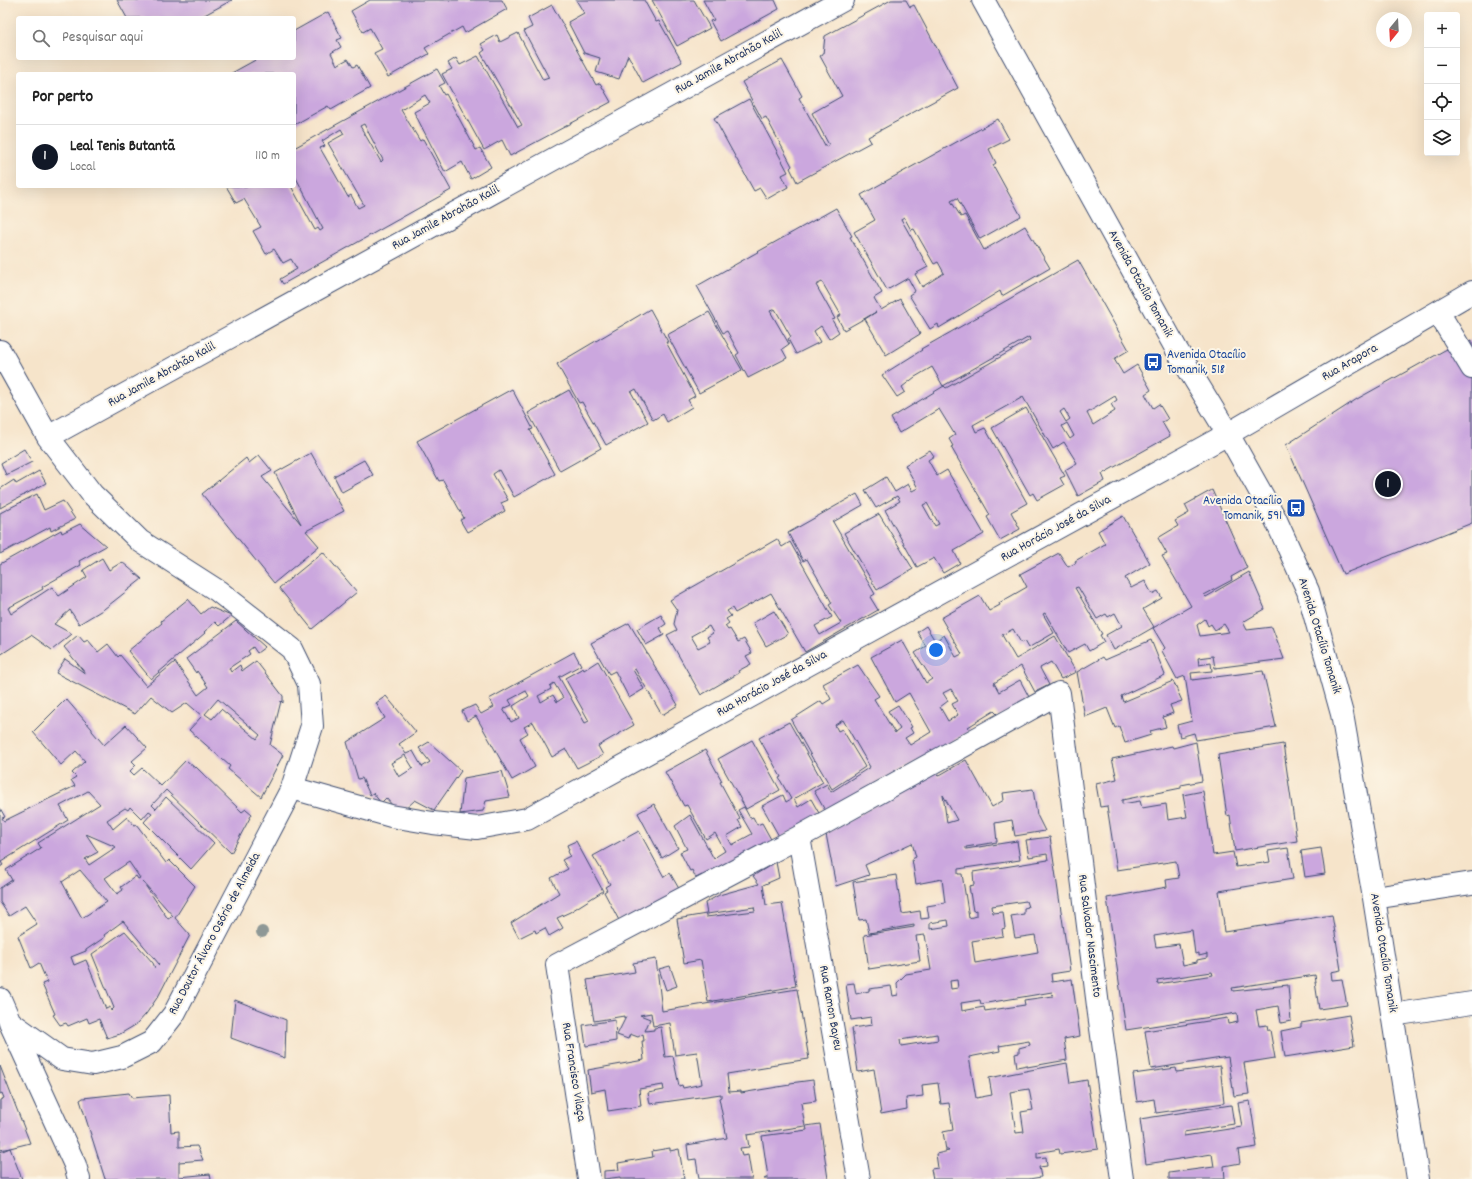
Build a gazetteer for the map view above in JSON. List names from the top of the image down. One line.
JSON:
{"streets":{"street":["Rua Jamile Abrahão Kalil","Avenida Otacílio Tomanik","Rua Arapora","Rua Horácio José da Silva","Rua Doutor Álvaro Osório de Almeida","Rua Salvador Nascimento","Rua Ramon Bayeu","Rua Francisco Vilaça"]},"crossings":[["Rua Jamile Abrahão Kalil","Rua Doutor Álvaro Osório de Almeida"],["Avenida Otacílio Tomanik","Rua Arapora"],["Avenida Otacílio Tomanik","Rua Horácio José da Silva"],["Rua Arapora","Rua Horácio José da Silva"],["Rua Horácio José da Silva","Rua Doutor Álvaro Osório de Almeida"],["Rua Salvador Nascimento","Rua Ramon Bayeu"],["Rua Salvador Nascimento","Rua Francisco Vilaça"],["Rua Ramon Bayeu","Rua Francisco Vilaça"]],"places":{"bus stop":["Avenida Otacílio Tomanik, 518","Avenida Otacílio Tomanik, 591"]},"north":"bottom","page":{"map_buttons":["+","−"],"search":"Pesquisar aqui","heading":"Por perto","list":[{"mark":"1","name":"Leal Tenis Butantã","note":"Local","value":"110 m"}],"pins":"1"}}
